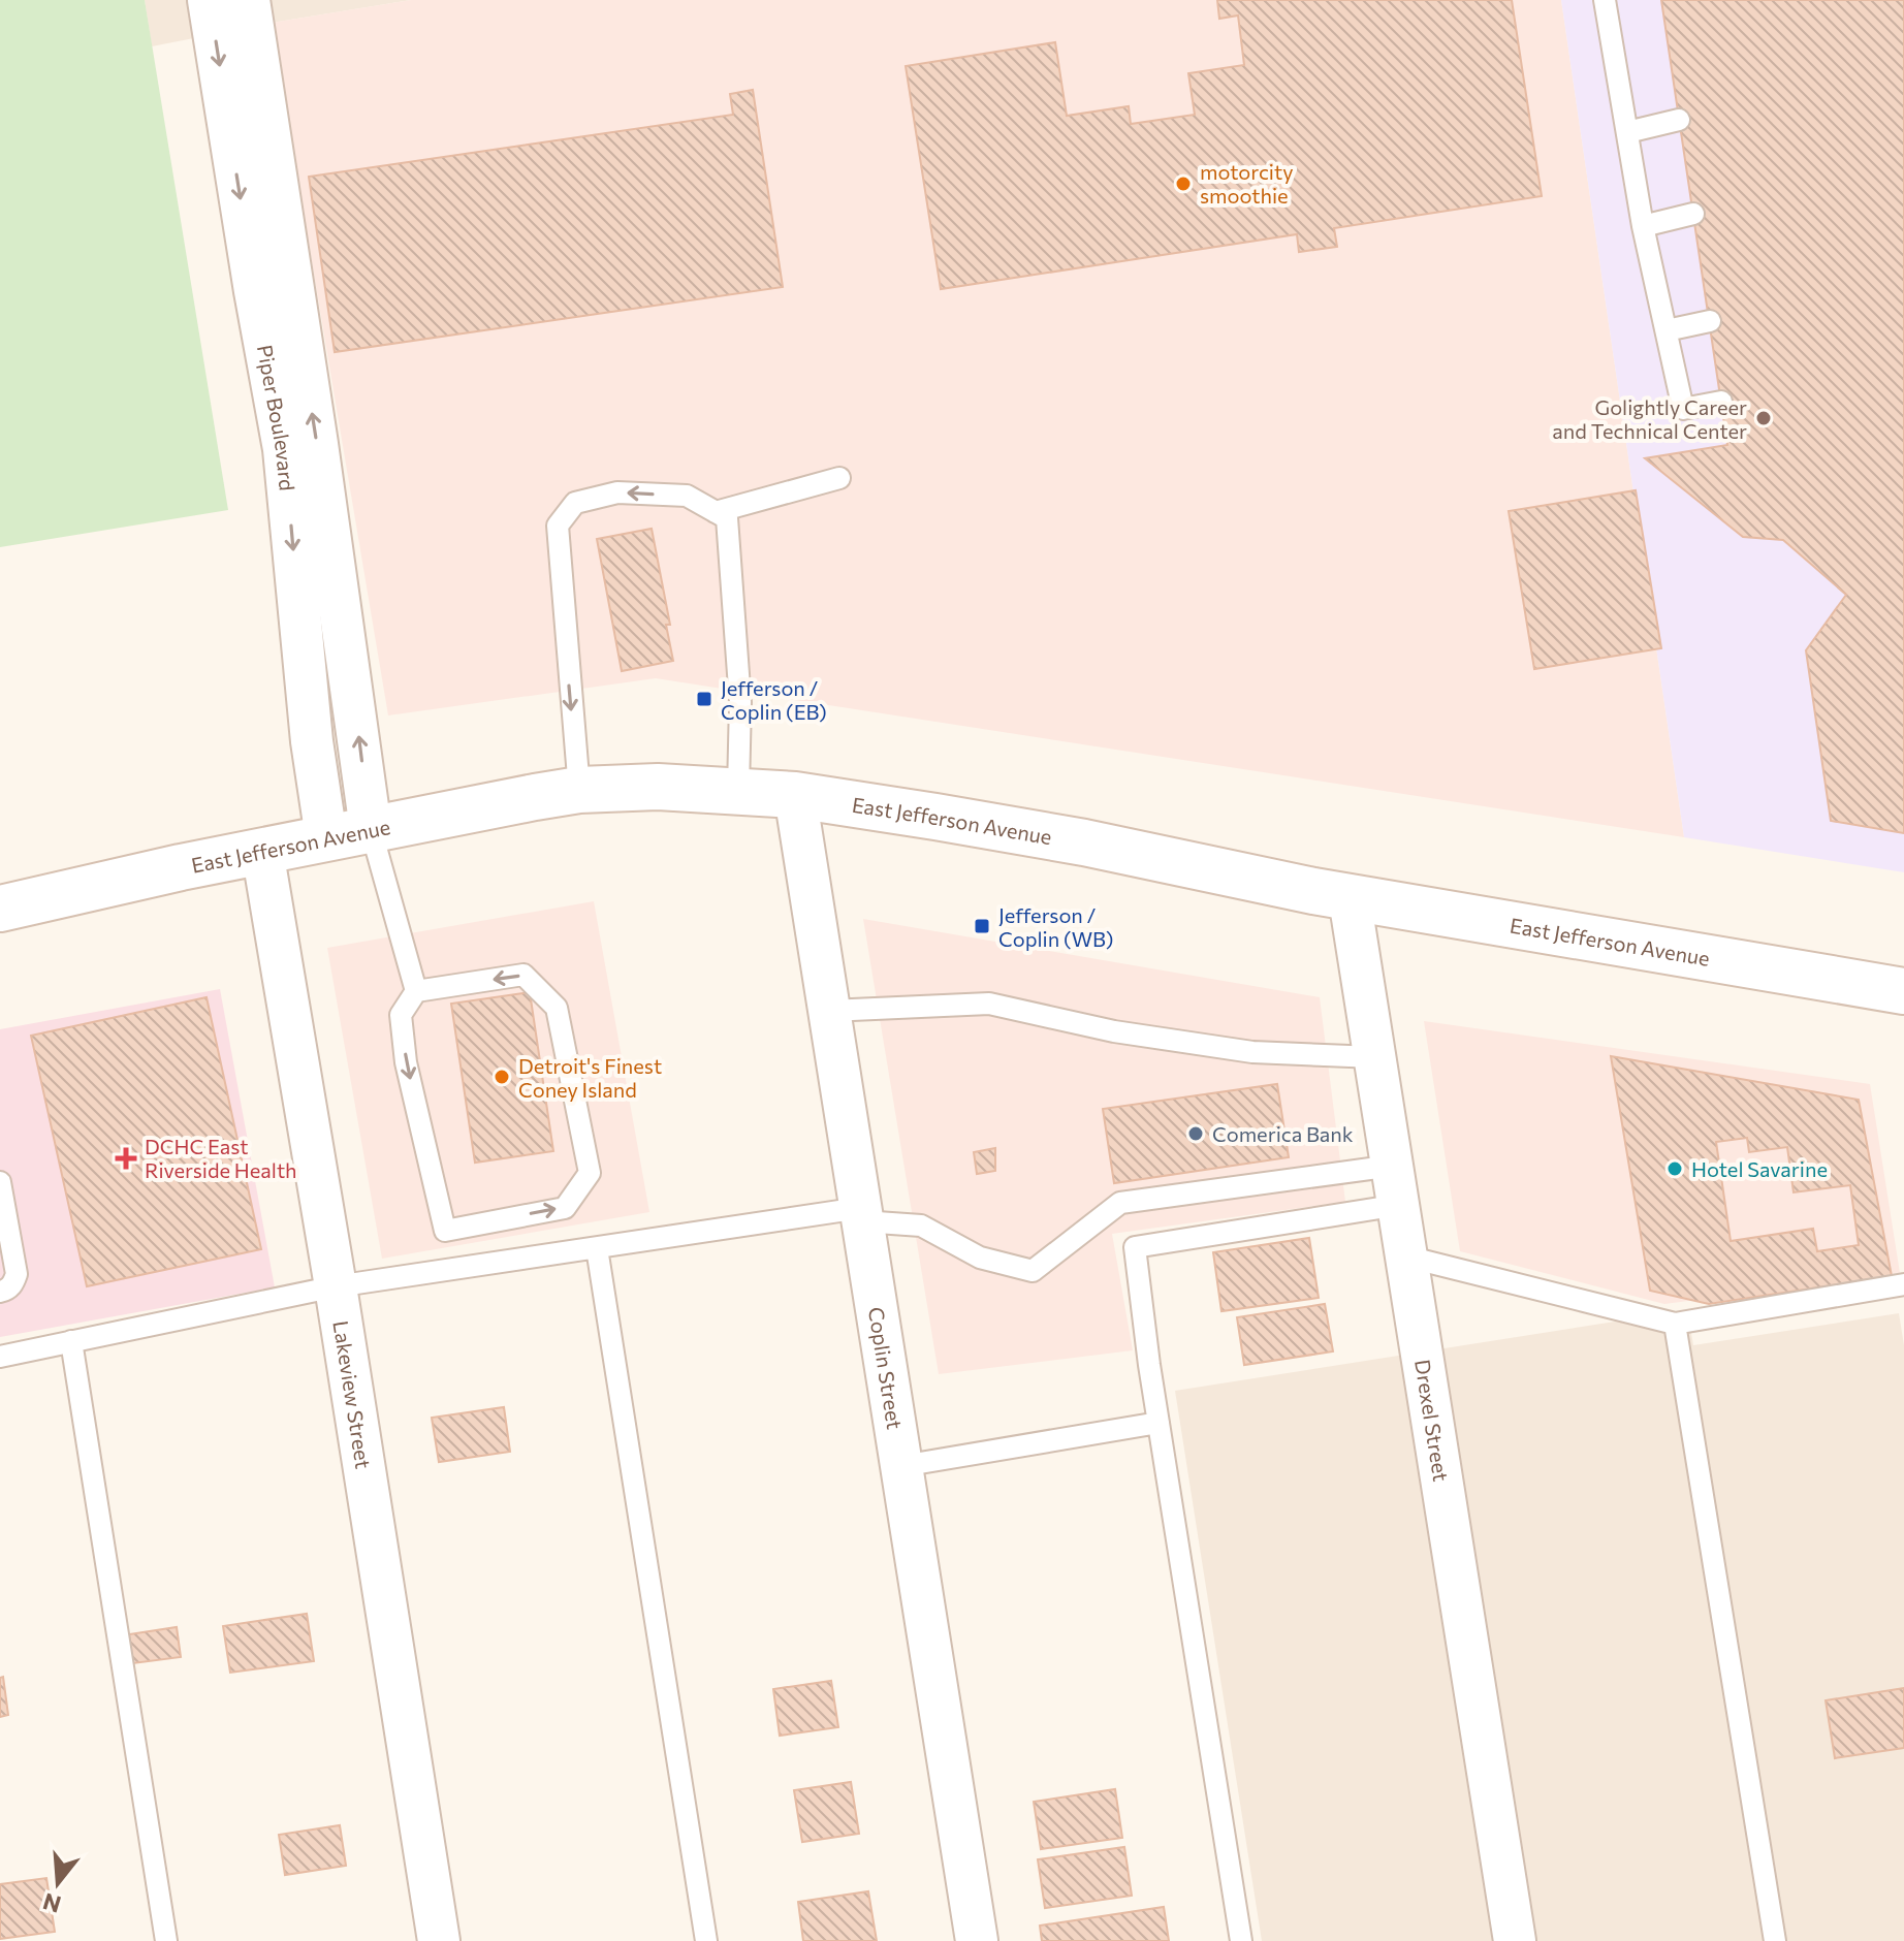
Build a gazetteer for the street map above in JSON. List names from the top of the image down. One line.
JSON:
{"streets":{"main road":["East Jefferson Avenue"],"street":["Piper Boulevard","Coplin Street","Lakeview Street","Drexel Street"]},"crossings":[["Piper Boulevard","East Jefferson Avenue"],["East Jefferson Avenue","Coplin Street"],["East Jefferson Avenue","Lakeview Street"],["East Jefferson Avenue","Drexel Street"]],"places":{"other":["motorcity smoothie","Golightly Career and Technical Center","Detroit's Finest Coney Island","Comerica Bank","Hotel Savarine"],"transit":["Jefferson / Coplin (EB)","Jefferson / Coplin (WB)"],"health":["DCHC East Riverside Health"]},"north":"bottom"}
